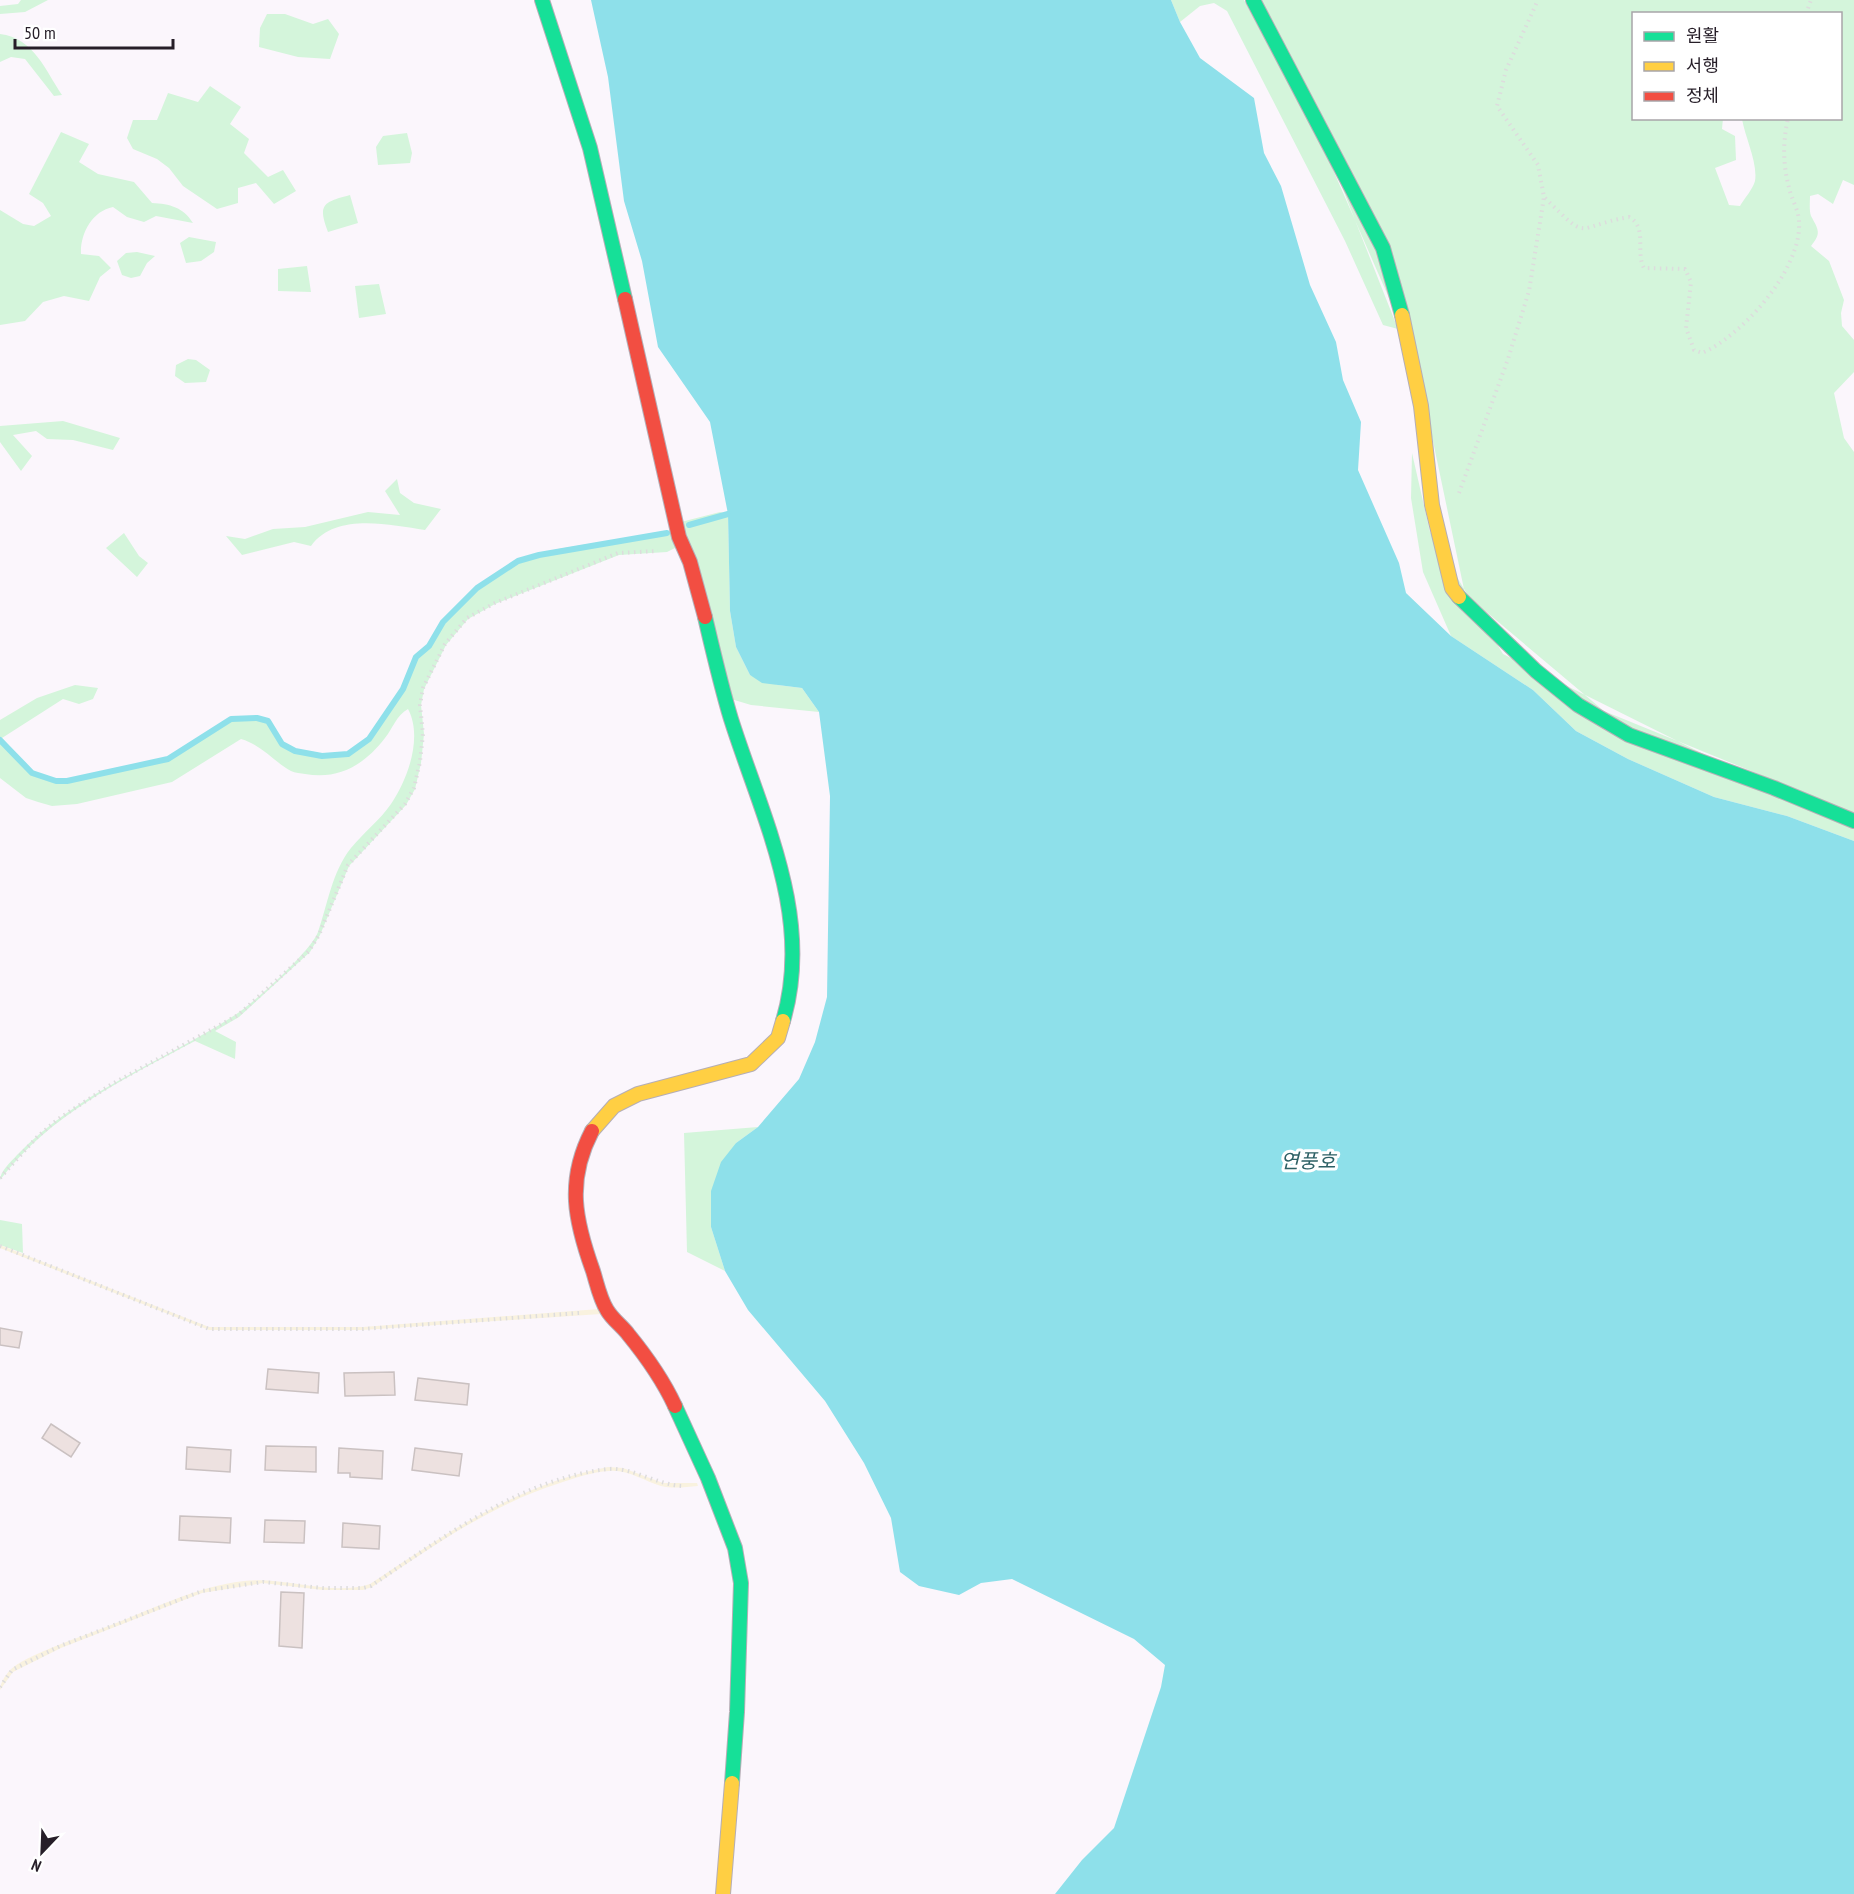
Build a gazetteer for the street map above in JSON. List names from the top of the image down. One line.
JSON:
{"water":["연풍호"],"legend":["원활","서행","정체"],"scale_bar":"50 m","north":"bottom left"}
